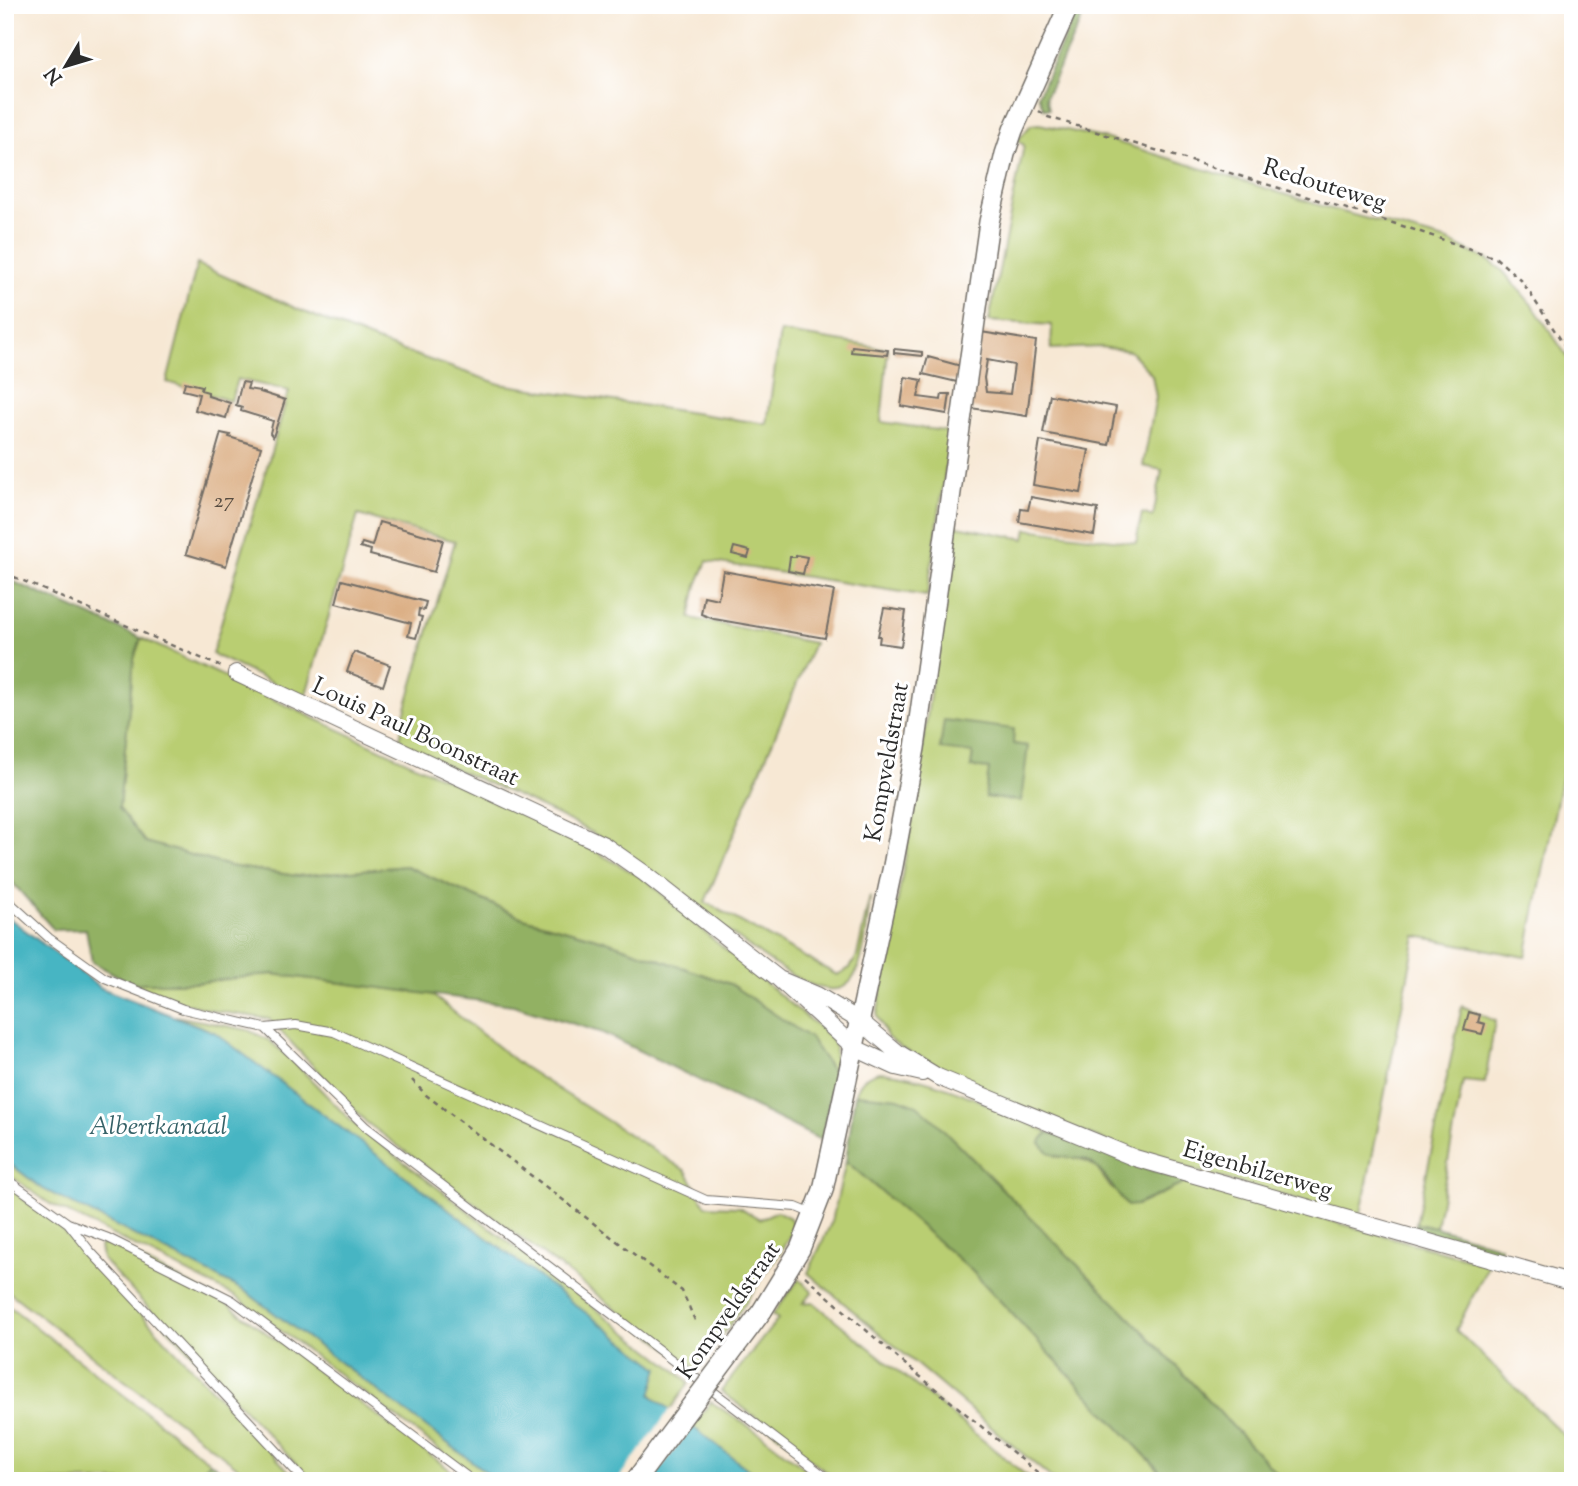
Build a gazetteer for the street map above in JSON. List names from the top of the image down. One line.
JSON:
{"streets":{"street":["Louis Paul Boonstraat","Kompveldstraat","Eigenbilzerweg"],"path":["Redouteweg"]},"crossings":[["Redouteweg","Kompveldstraat"],["Louis Paul Boonstraat","Kompveldstraat"],["Louis Paul Boonstraat","Eigenbilzerweg"],["Kompveldstraat","Eigenbilzerweg"]],"water":["Albertkanaal"],"house_numbers":["27"],"north":"bottom left"}
